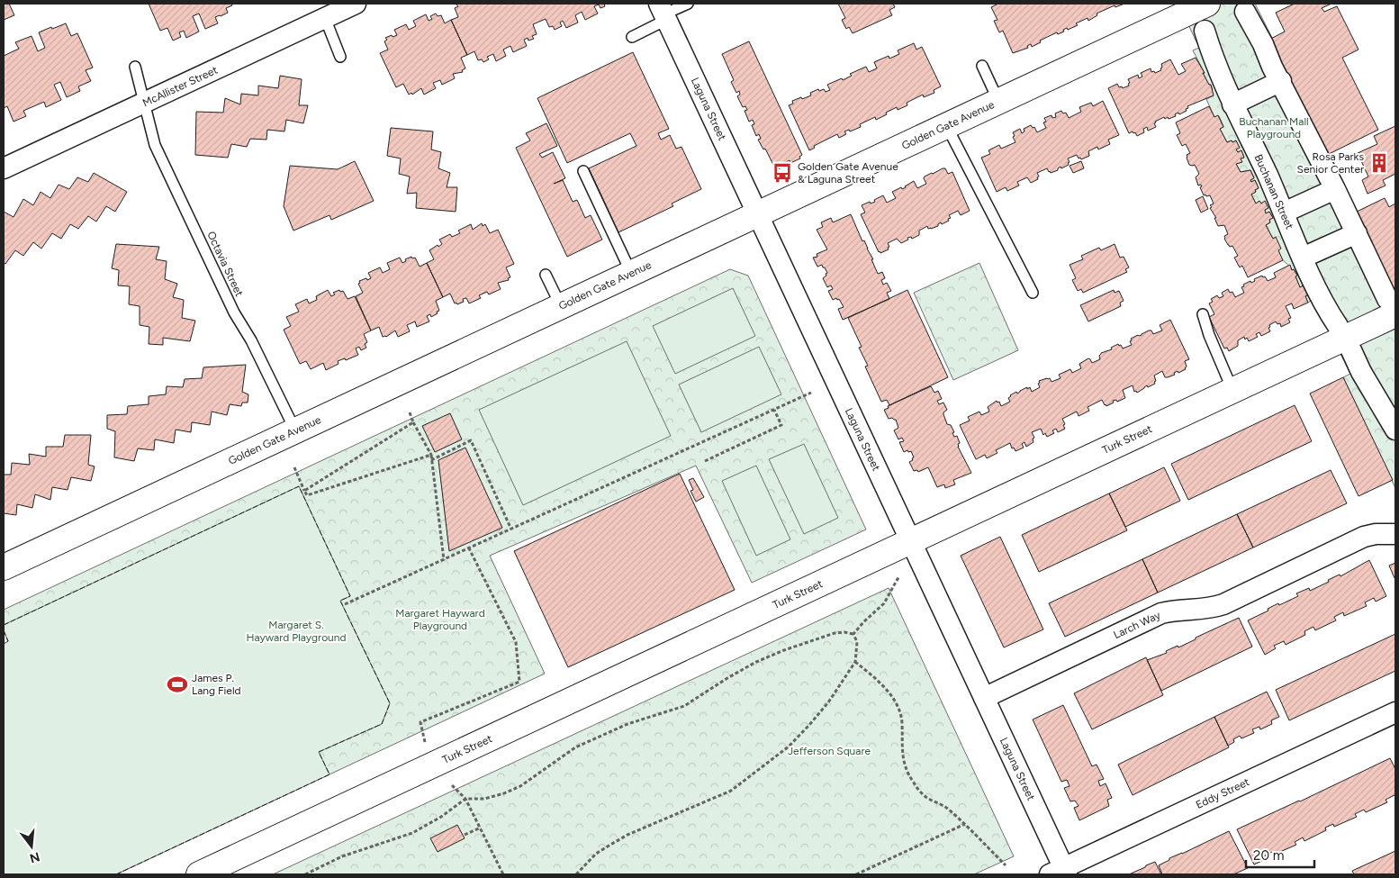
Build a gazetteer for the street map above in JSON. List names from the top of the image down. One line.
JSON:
{"streets":{"main road":["Golden Gate Avenue","Turk Street"],"street":["McAllister Street","Laguna Street","Buchanan Street","Larch Way","Eddy Street"],"lane":["Octavia Street"]},"crossings":[["McAllister Street","Octavia Street"],["Laguna Street","Golden Gate Avenue"],["Laguna Street","Turk Street"],["Laguna Street","Larch Way"],["Laguna Street","Eddy Street"],["Golden Gate Avenue","Octavia Street"]],"parks":["Buchanan Mall Playground","Margaret Hayward Playground","Margaret S. Hayward Playground","Jefferson Square"],"places":{"building":["Rosa Parks Senior Center"],"bus stop":["Golden Gate Avenue & Laguna Street"],"sports":["James P. Lang Field"]},"scale_bar":"20 m","north":"bottom"}
